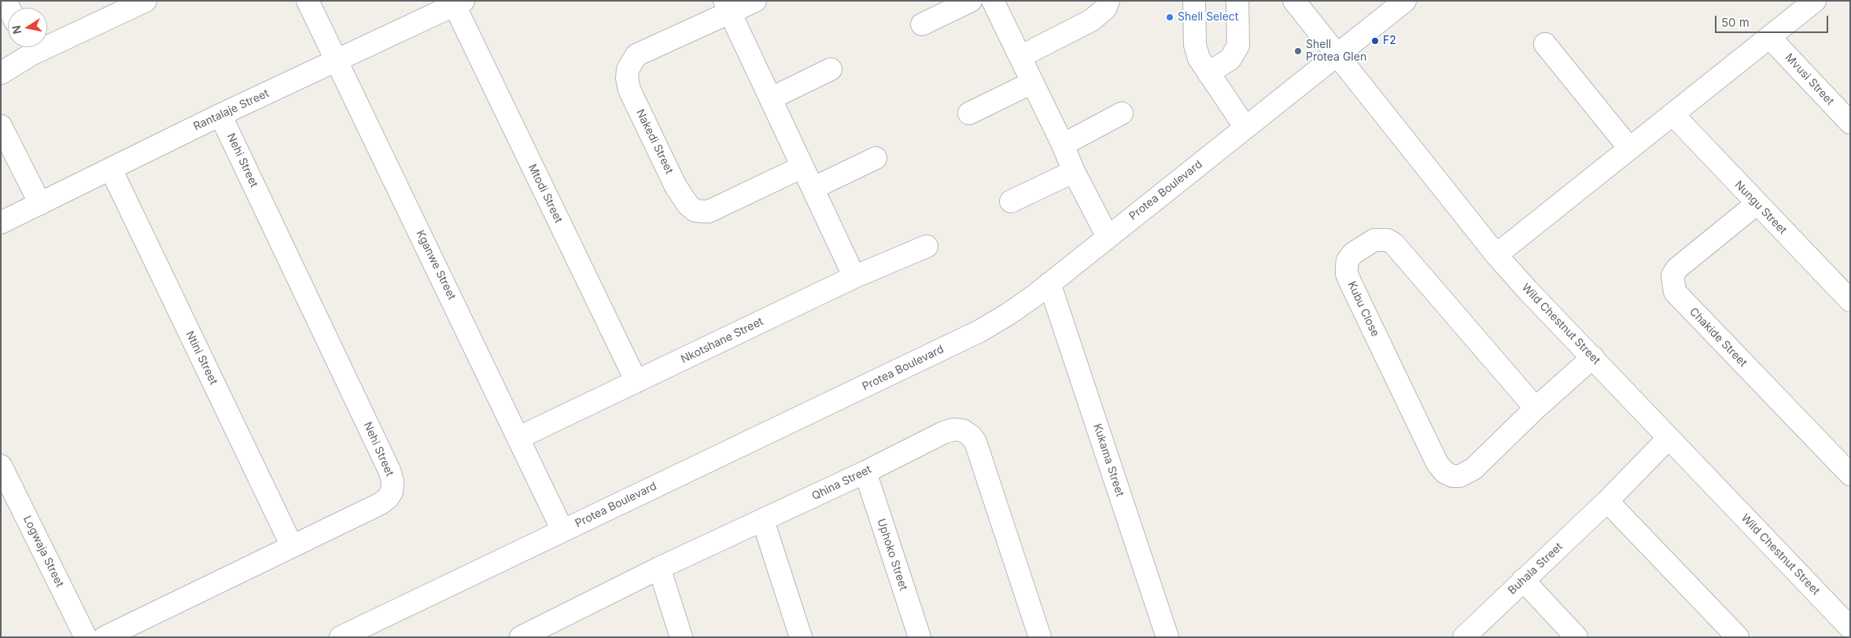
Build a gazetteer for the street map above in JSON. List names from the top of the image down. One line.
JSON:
{"streets":{"street":["Mvusi Street","Rantalaje Street","Nakedi Street","Nehi Street","Protea Boulevard","Mtodi Street","Nungu Street","Kganwe Street","Kubu Close","Wild Chestnut Street","Chakide Street","Nkotshane Street","Ntini Street","Kukama Street","Qhina Street","Logwaja Street","Uphoko Street","Buhala Street"]},"crossings":[["Rantalaje Street","Nehi Street"],["Rantalaje Street","Mtodi Street"],["Rantalaje Street","Kganwe Street"],["Rantalaje Street","Ntini Street"],["Nehi Street","Ntini Street"],["Protea Boulevard","Kganwe Street"],["Protea Boulevard","Wild Chestnut Street"],["Protea Boulevard","Kukama Street"],["Mtodi Street","Nkotshane Street"],["Nungu Street","Chakide Street"],["Kganwe Street","Nkotshane Street"],["Kubu Close","Wild Chestnut Street"],["Wild Chestnut Street","Buhala Street"],["Qhina Street","Uphoko Street"]],"places":["Shell Select","F2","Shell Protea Glen"],"scale_bar":"50 m","north":"left"}
